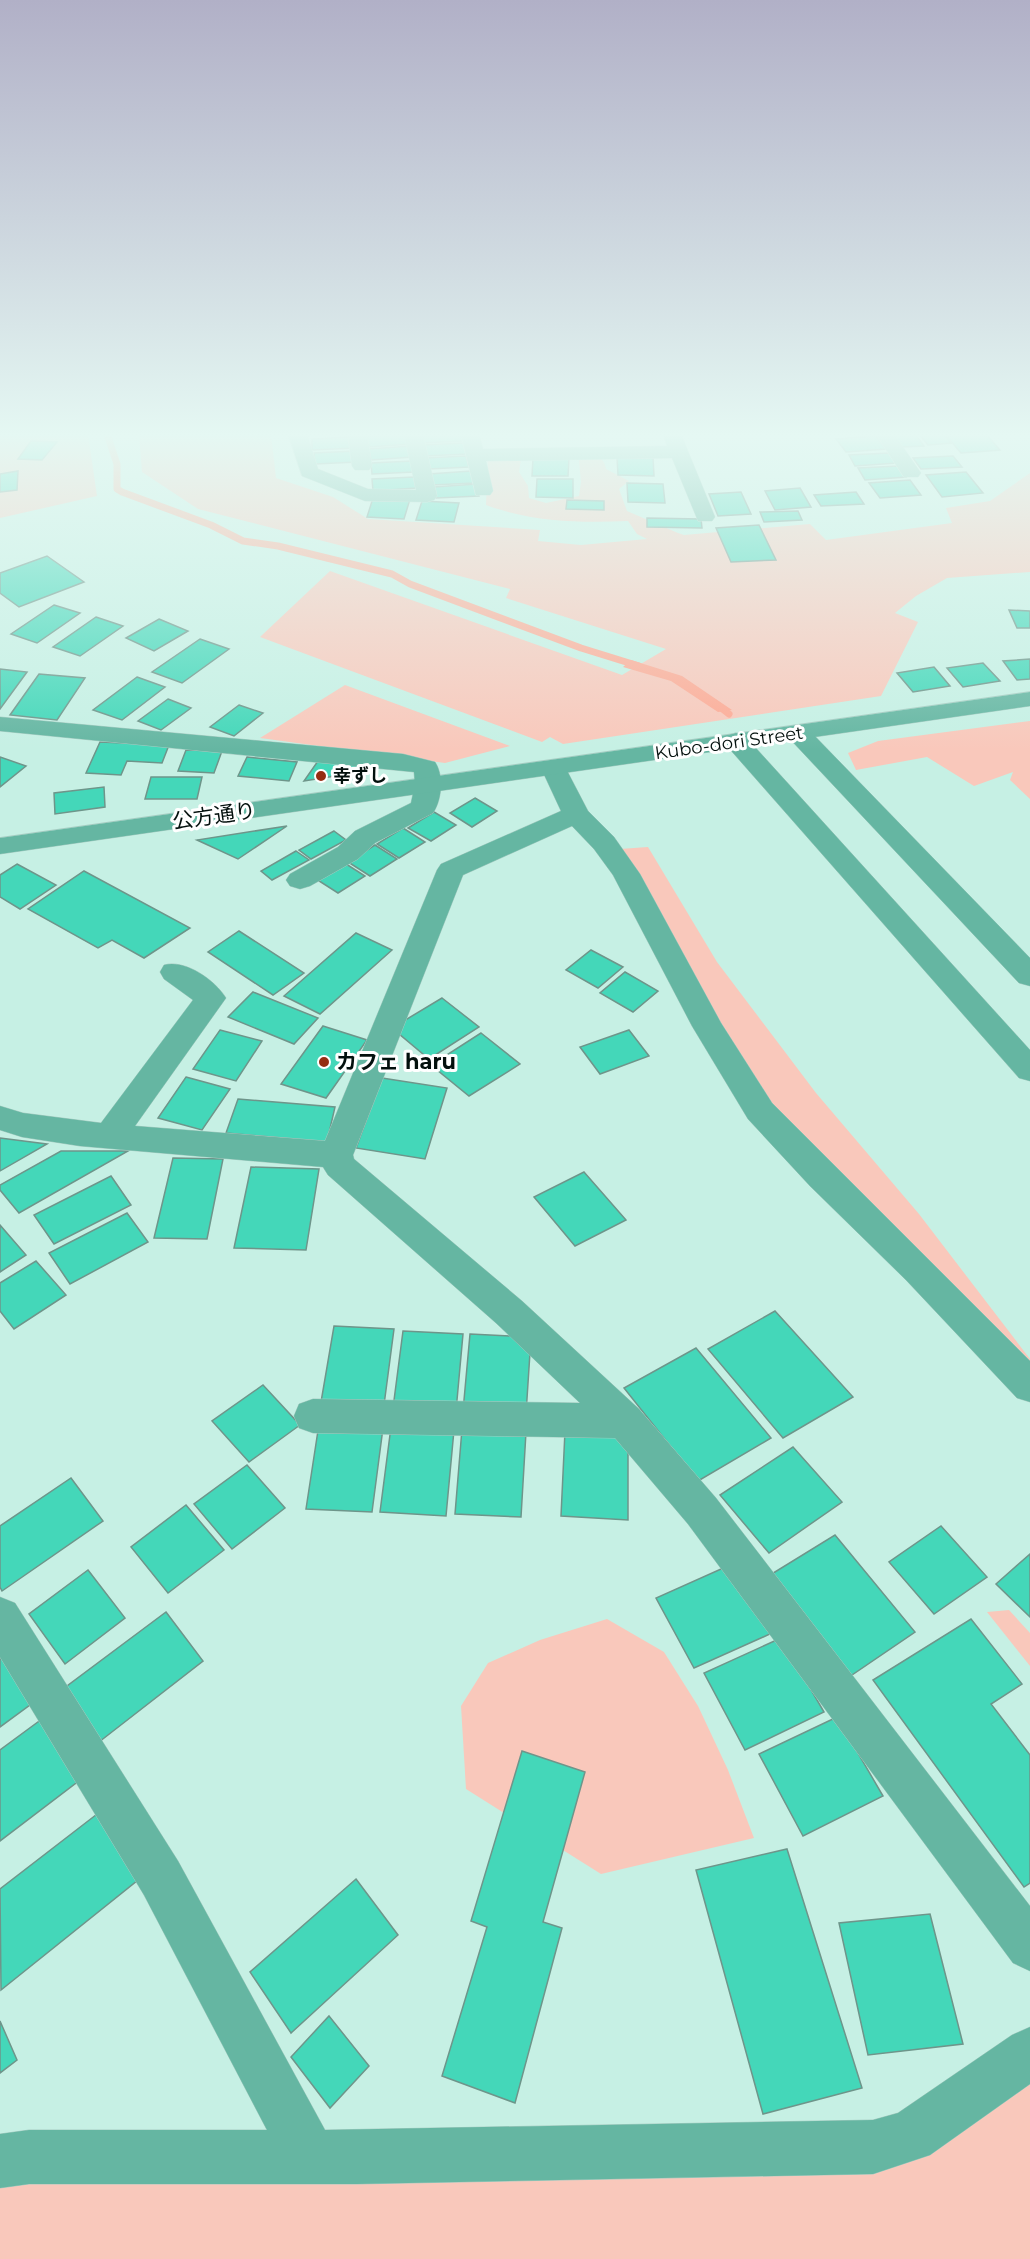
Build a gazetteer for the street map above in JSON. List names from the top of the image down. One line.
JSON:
{"streets":{"street":["Kubo-dori Street","公方通り"]},"crossings":[["Kubo-dori Street","公方通り"]],"places":["幸ずし","カフェ haru"]}
